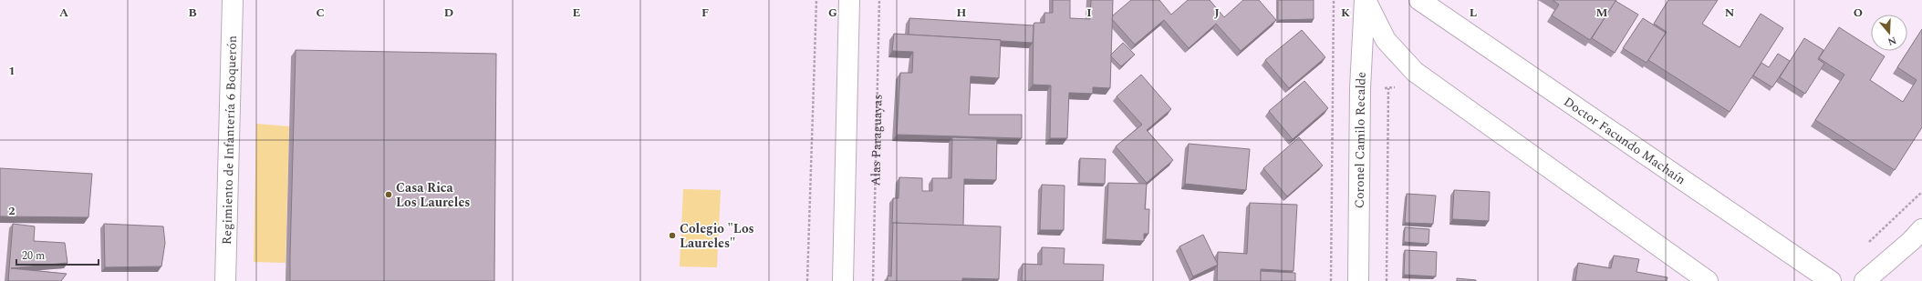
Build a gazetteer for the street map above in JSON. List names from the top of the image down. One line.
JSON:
{"streets":{"main road":["Regimiento de Infantería 6 Boquerón","Coronel Camilo Recalde","Doctor Facundo Machaín"],"path":["Alas Paraguayas"]},"places":["Casa Rica Los Laureles","Colegio \"Los Laureles\""],"scale_bar":"20 m","north":"bottom","grid":{"columns":["A","B","C","D","E","F","G","H","I","J","K","L","M","N","O"],"rows":["1","2"]}}
